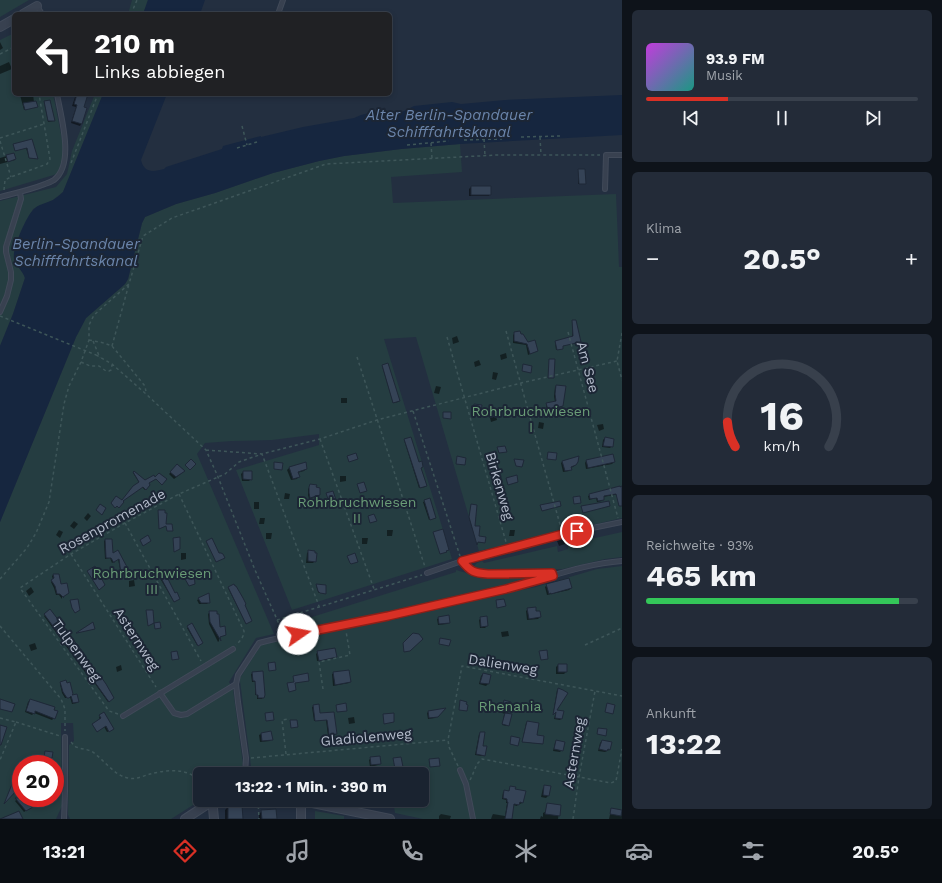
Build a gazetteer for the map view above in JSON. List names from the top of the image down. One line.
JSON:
{"streets":{"path":["Am See","Birkenweg","Rosenpromenade","Asternweg","Tulpenweg","Dalienweg","Gladiolenweg"]},"crossings":[["Rosenpromenade","Asternweg"],["Rosenpromenade","Tulpenweg"],["Asternweg","Dalienweg"],["Dalienweg","Gladiolenweg"]],"water":["Alter Berlin-Spandauer Schifffahrtskanal","Berlin-Spandauer Schifffahrtskanal"],"parks":["Rohrbruchwiesen I","Rohrbruchwiesen II","Rohrbruchwiesen III","Rhenania"],"page":{"turn":["210 m","Links abbiegen"],"song":["93.9 FM","Musik"],"tile":["Klima",["Reichweite · 93%","465 km"],["Ankunft","13:22"]],"heat":["−","20.5°","+"],"limit":"20","trip":"13:22 · 1 Min. · 390 m","tabs":["13:21","20.5°"],"gauge":["16","km/h"]}}
